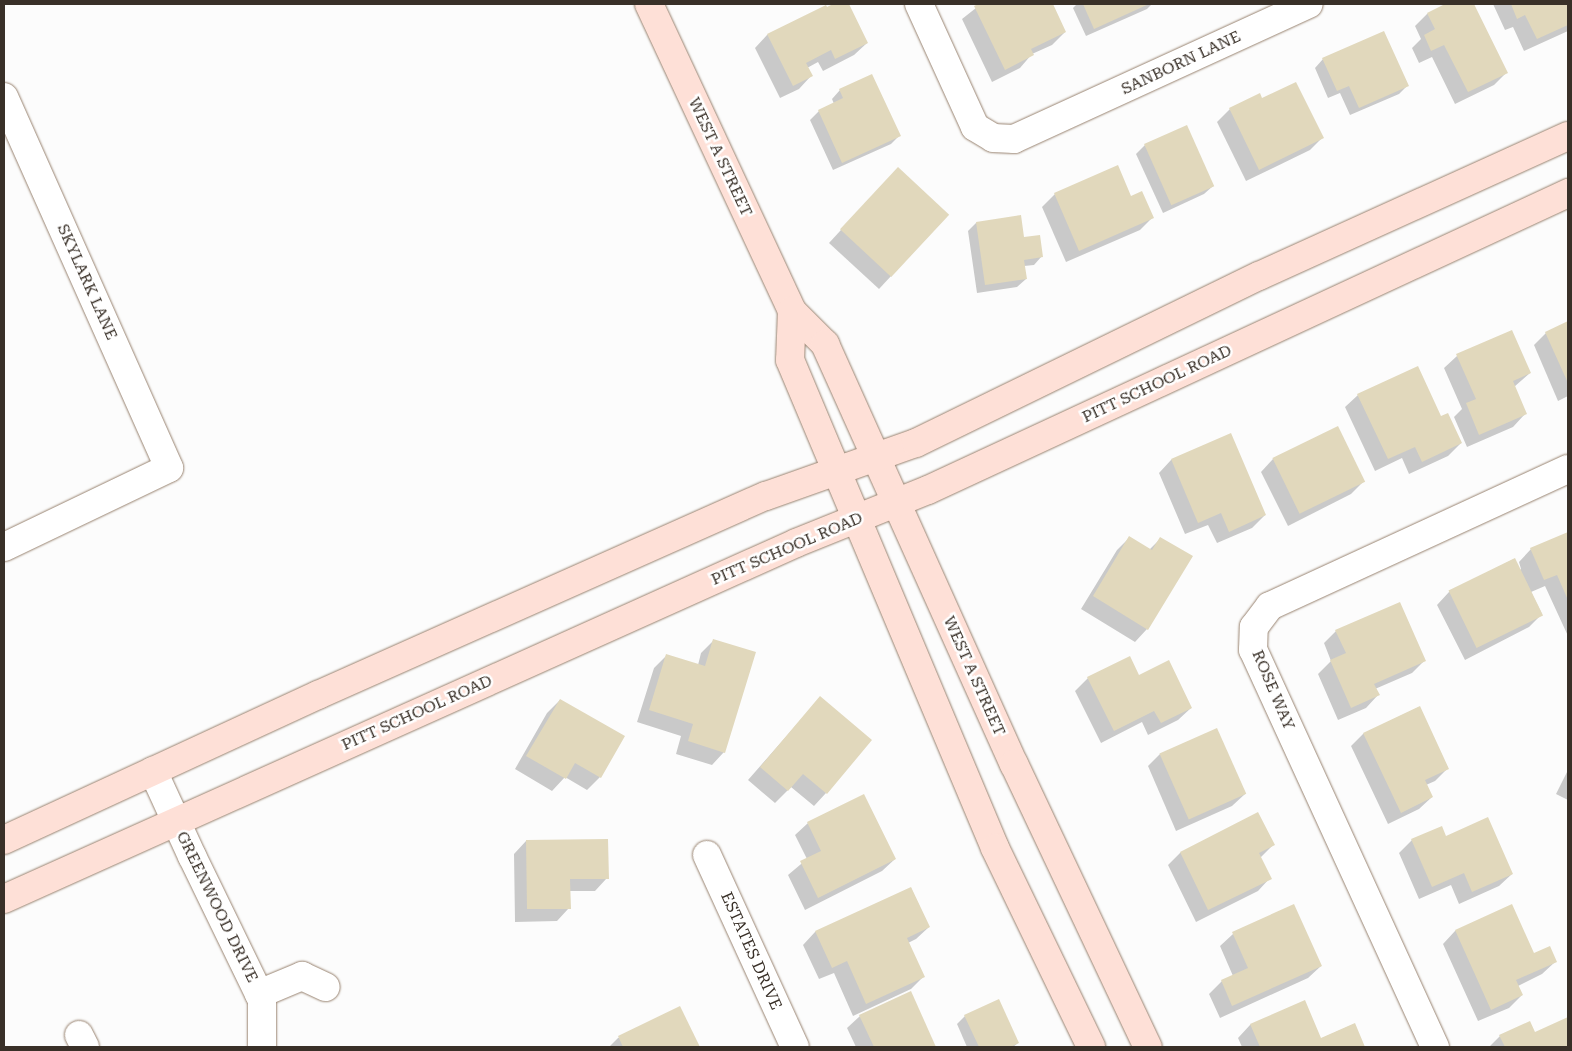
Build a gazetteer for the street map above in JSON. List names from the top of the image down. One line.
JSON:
{"streets":{"main road":["WEST A STREET","PITT SCHOOL ROAD"],"street":["SANBORN LANE","SKYLARK LANE","ROSE WAY","GREENWOOD DRIVE","ESTATES DRIVE"]},"crossings":[["WEST A STREET","PITT SCHOOL ROAD"],["PITT SCHOOL ROAD","GREENWOOD DRIVE"]]}
